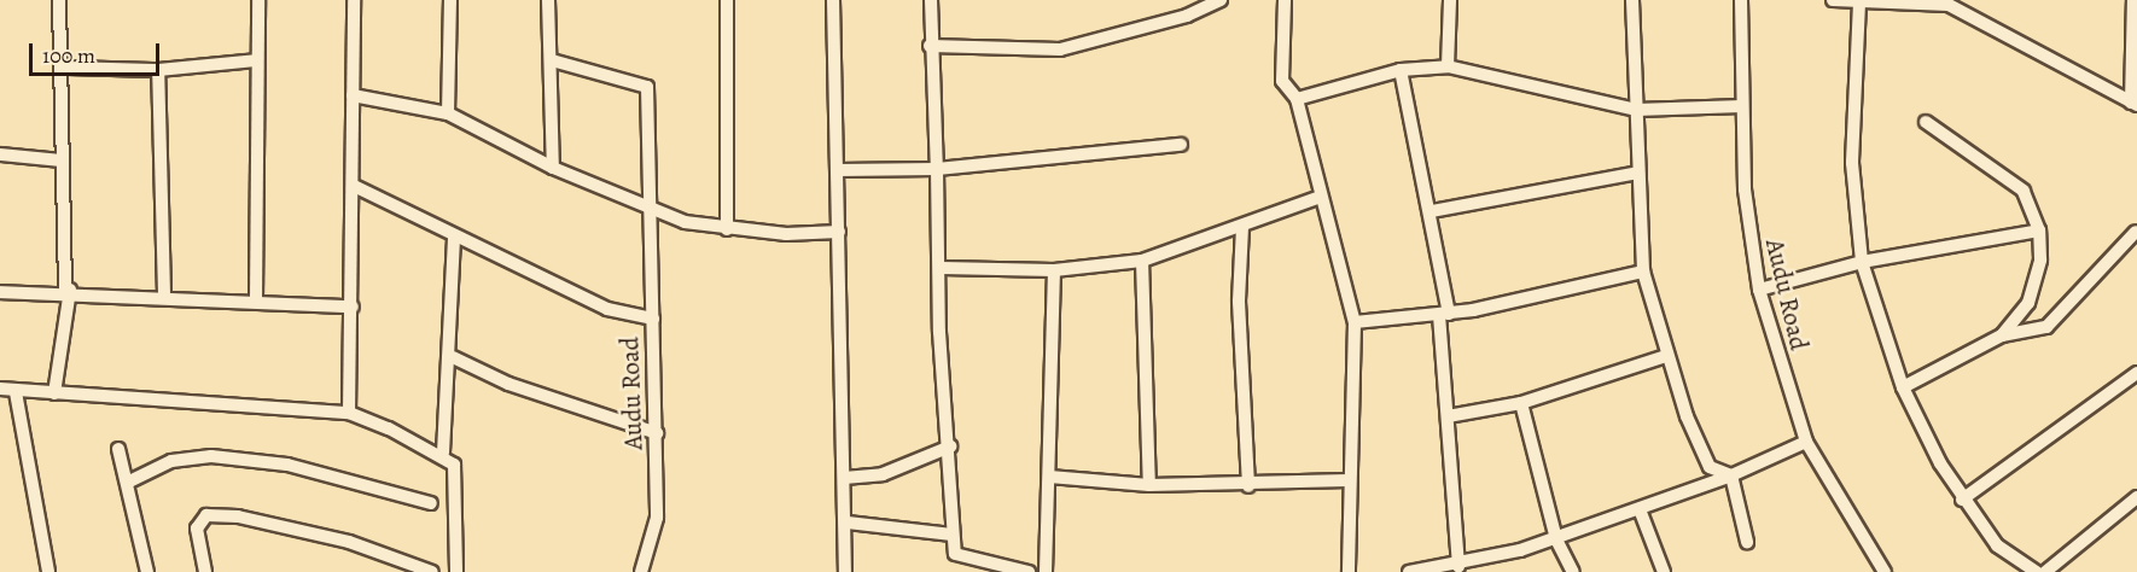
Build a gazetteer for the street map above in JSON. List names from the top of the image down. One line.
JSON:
{"streets":{"street":["Audu Road"]},"scale_bar":"100 m"}
